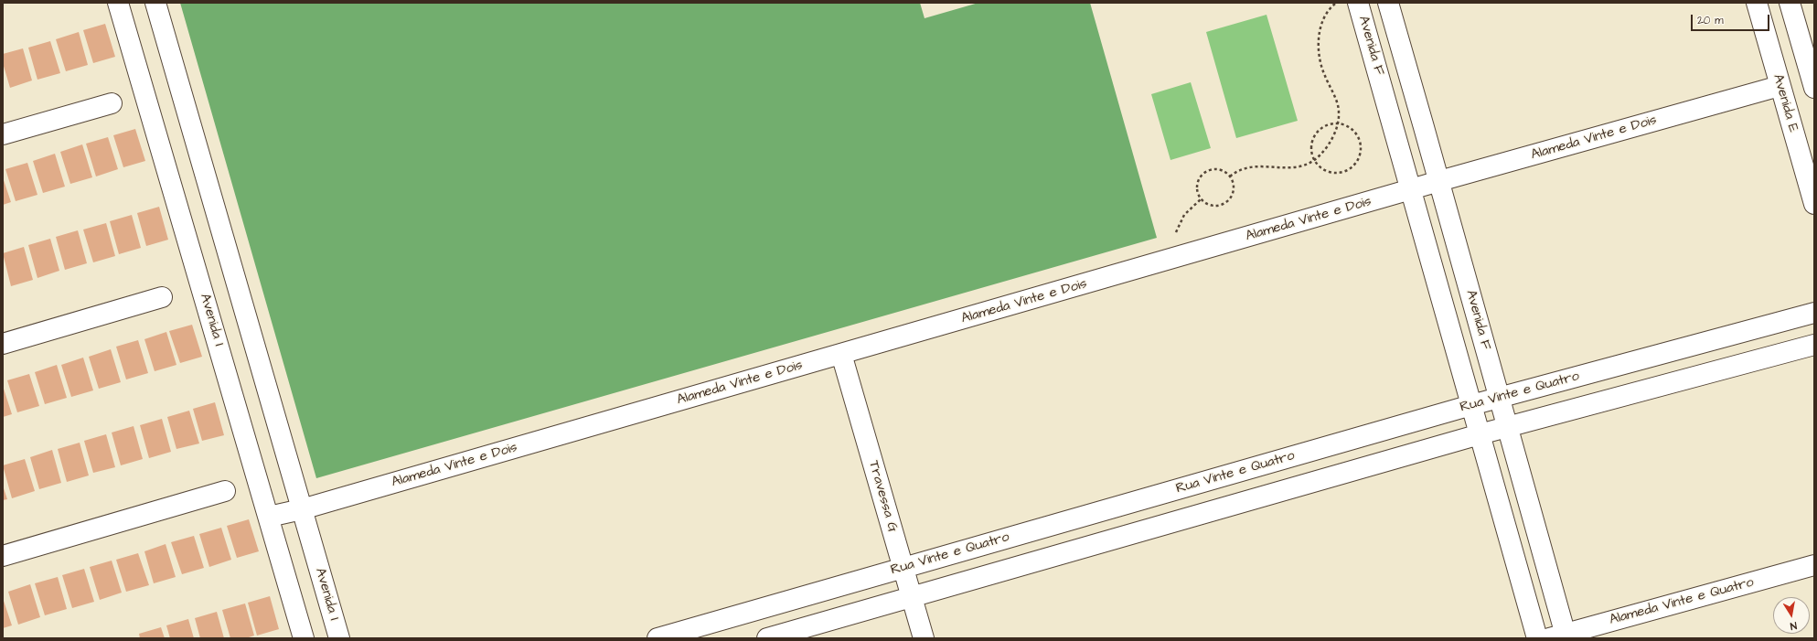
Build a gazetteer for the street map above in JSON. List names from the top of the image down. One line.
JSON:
{"streets":{"street":["Avenida F","Avenida E","Alameda Vinte e Dois","Avenida I","Rua Vinte e Quatro","Travessa G","Alameda Vinte e Quatro"]},"crossings":[["Avenida F","Alameda Vinte e Dois"],["Avenida F","Rua Vinte e Quatro"],["Avenida F","Alameda Vinte e Quatro"],["Avenida E","Alameda Vinte e Dois"],["Alameda Vinte e Dois","Avenida I"],["Alameda Vinte e Dois","Travessa G"],["Rua Vinte e Quatro","Travessa G"]],"scale_bar":"20 m","north":"bottom"}
